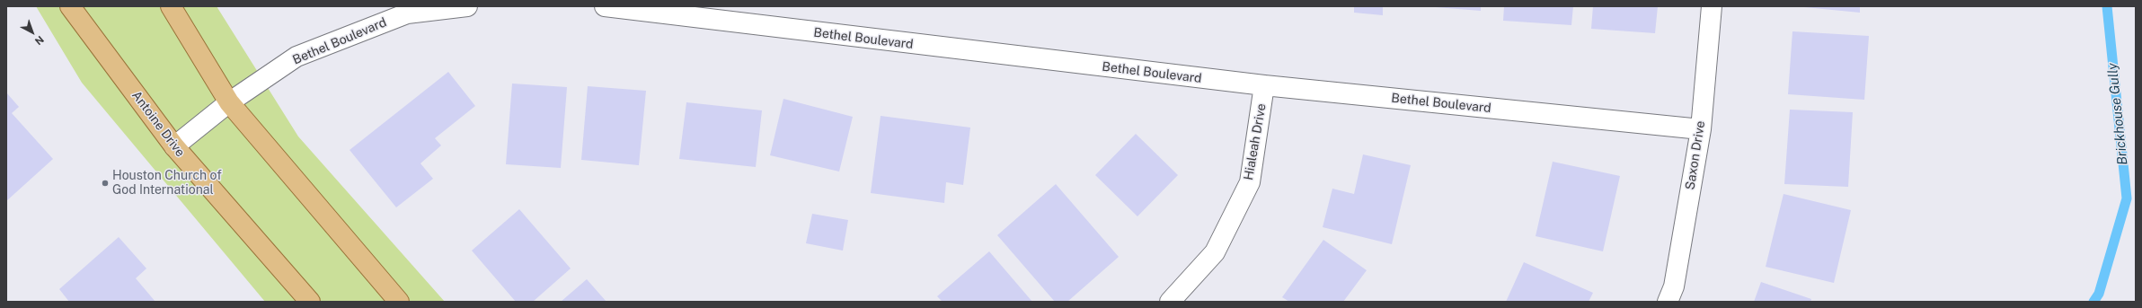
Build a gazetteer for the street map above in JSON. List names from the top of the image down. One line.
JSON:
{"streets":{"main road":["Antoine Drive"],"street":["Bethel Boulevard","Hialeah Drive","Saxon Drive"]},"crossings":[["Bethel Boulevard","Antoine Drive"],["Bethel Boulevard","Hialeah Drive"],["Bethel Boulevard","Saxon Drive"]],"water":["Brickhouse Gully"],"places":["Houston Church of God International"],"north":"bottom right"}
